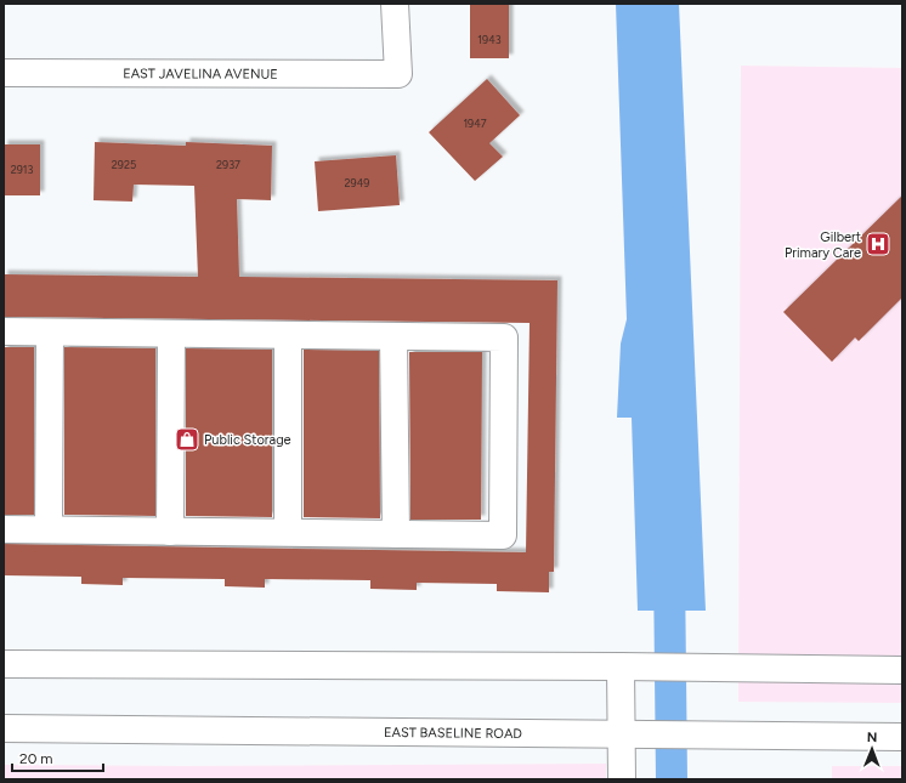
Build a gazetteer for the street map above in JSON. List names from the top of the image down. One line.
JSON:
{"streets":{"main road":["EAST JAVELINA AVENUE","EAST BASELINE ROAD"]},"places":{"hospital":["Gilbert Primary Care"],"shop":["Public Storage"]},"house_numbers":["1943","1947","2925","2937","2913","2949"],"scale_bar":"20 m","north":"top"}
